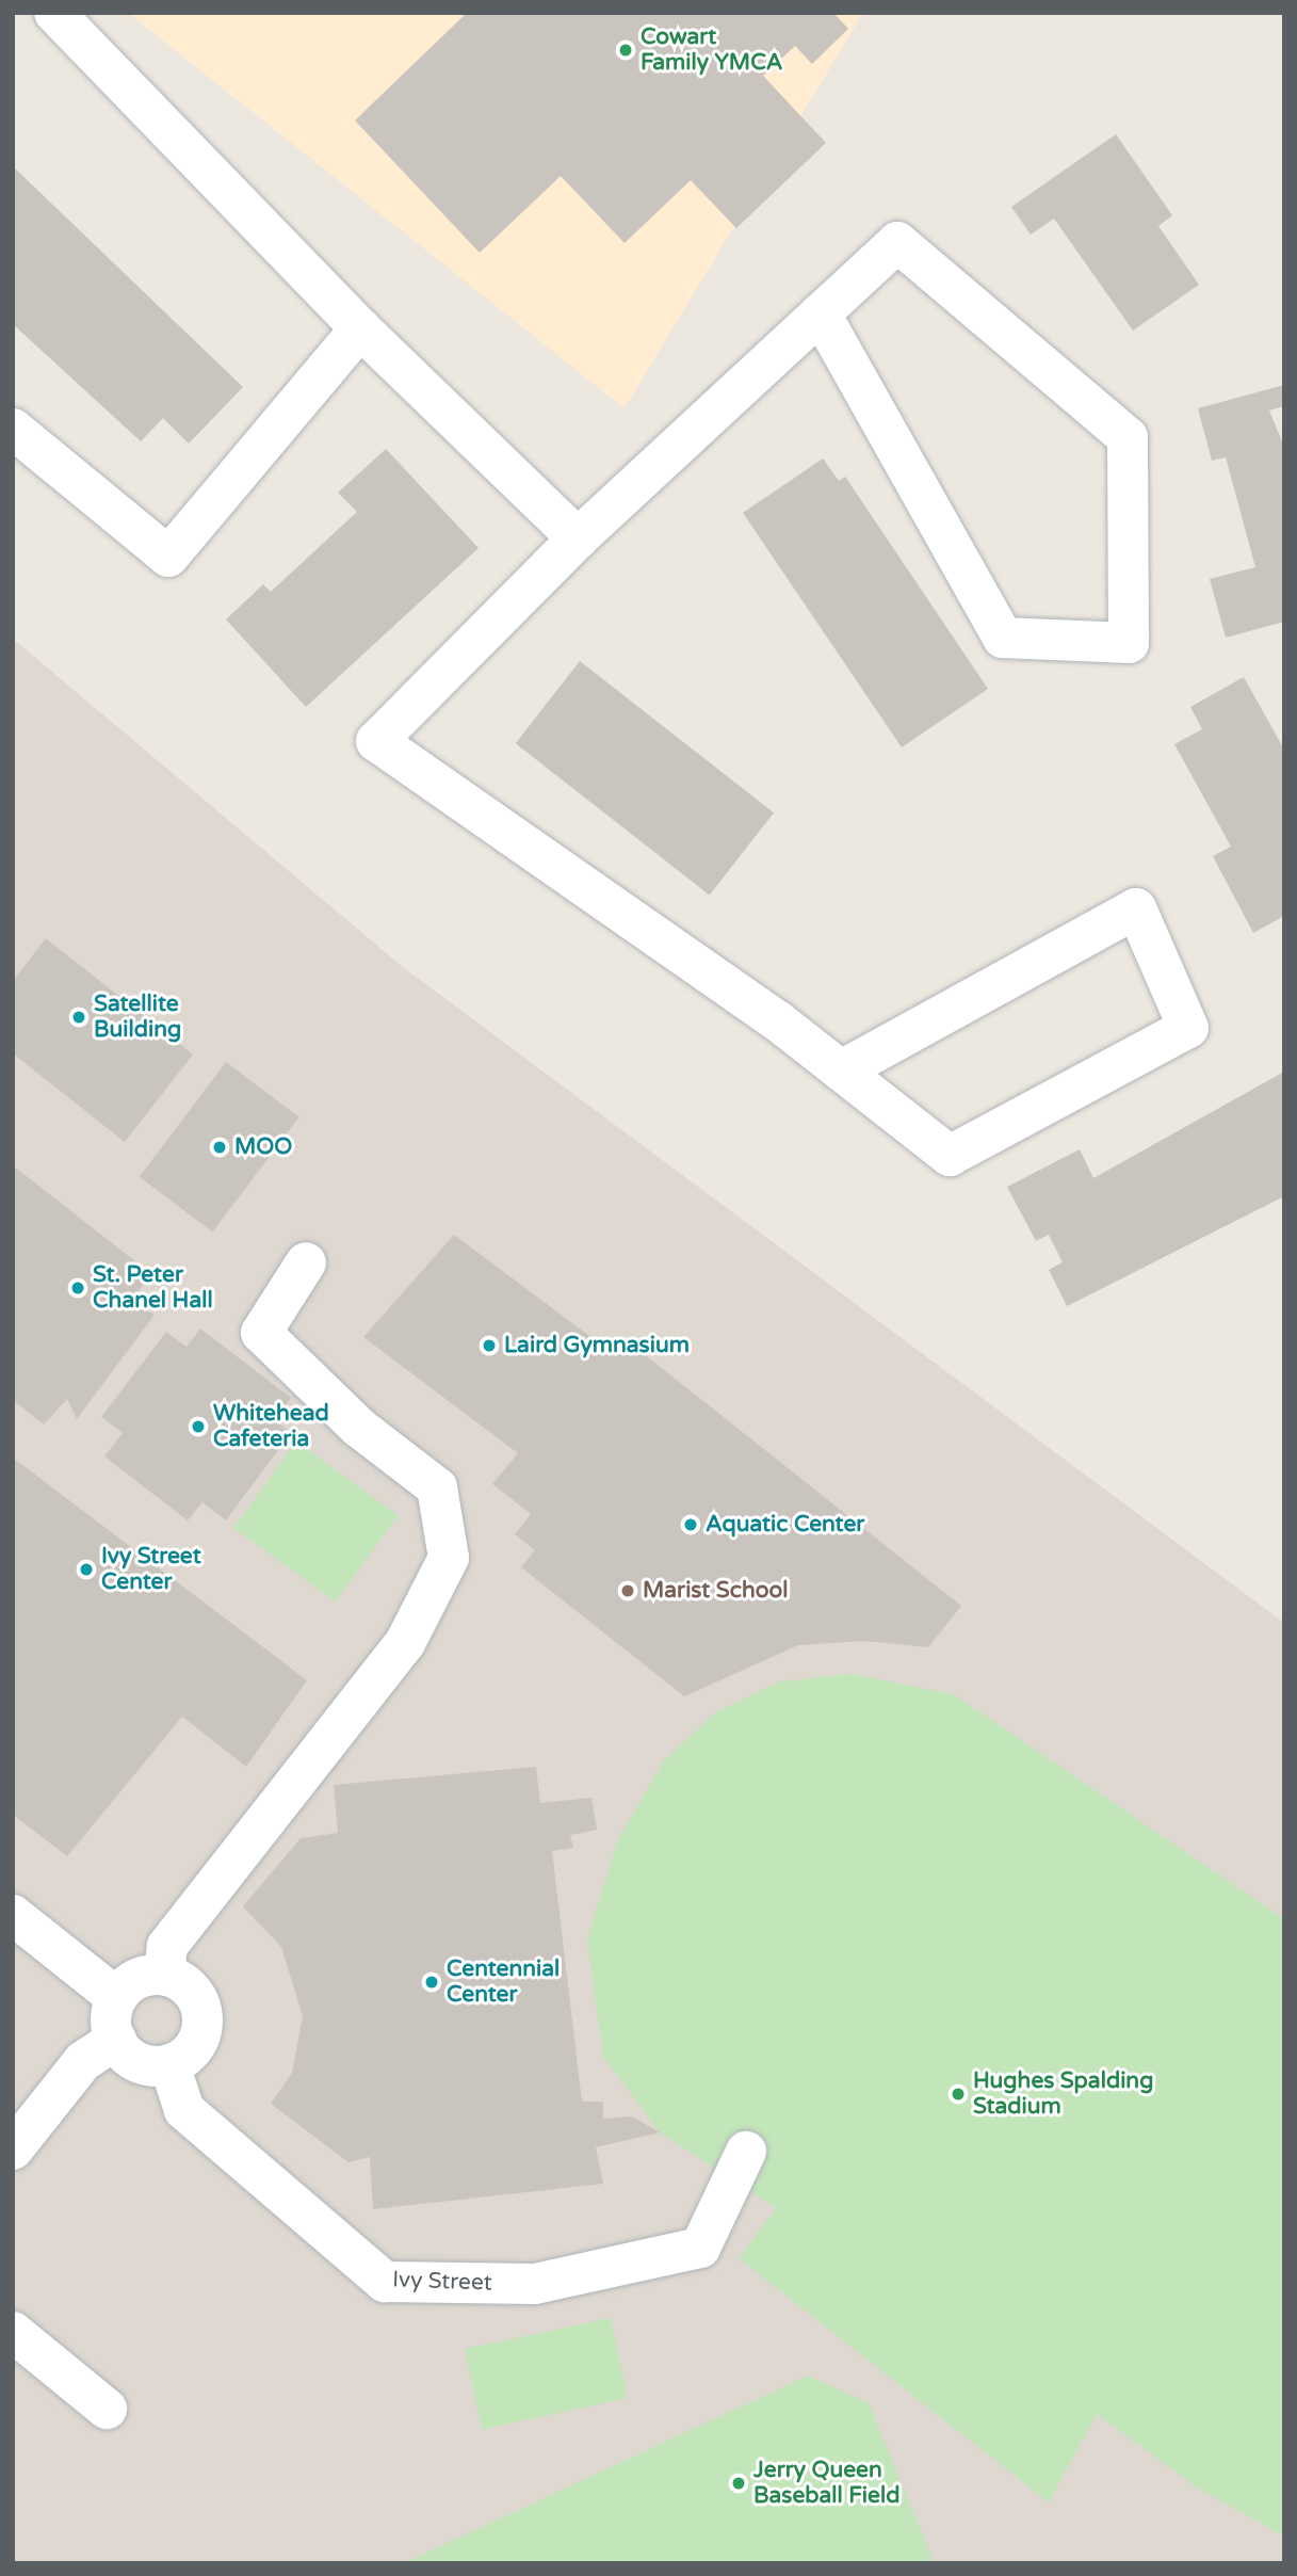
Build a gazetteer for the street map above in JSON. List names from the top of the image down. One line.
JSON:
{"streets":{"street":["Ivy Street"]},"places":["Cowart Family YMCA","Satellite Building","MOO","St. Peter Chanel Hall","Laird Gymnasium","Whitehead Cafeteria","Aquatic Center","Ivy Street Center","Marist School","Centennial Center","Hughes Spalding Stadium","Jerry Queen Baseball Field"]}
